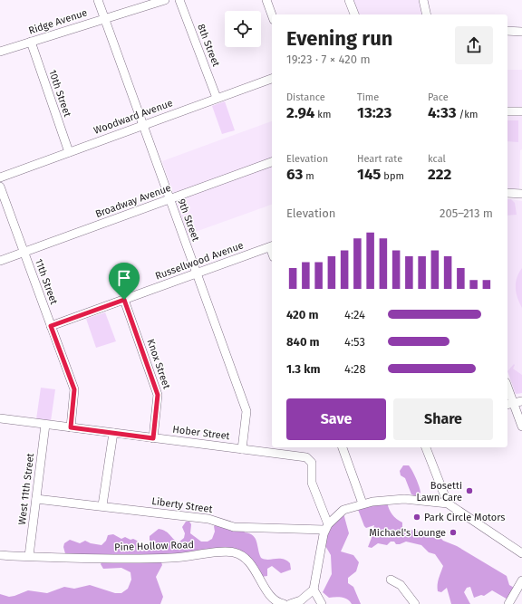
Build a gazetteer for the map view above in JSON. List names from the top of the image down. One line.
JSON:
{"streets":{"street":["Ridge Avenue","8th Street","10th Street","Woodward Avenue","Broadway Avenue","9th Street","Russellwood Avenue","11th Street","Knox Street","Hober Street","West 11th Street","Liberty Street","Pine Hollow Road"]},"crossings":[["Ridge Avenue","10th Street"],["Ridge Avenue","9th Street"],["8th Street","Woodward Avenue"],["10th Street","Woodward Avenue"],["Woodward Avenue","9th Street"],["Broadway Avenue","9th Street"],["Broadway Avenue","11th Street"],["9th Street","Russellwood Avenue"],["9th Street","Hober Street"],["Russellwood Avenue","11th Street"],["Russellwood Avenue","Knox Street"],["11th Street","Hober Street"],["Knox Street","Hober Street"],["Hober Street","West 11th Street"],["Hober Street","Liberty Street"],["West 11th Street","Liberty Street"],["West 11th Street","Pine Hollow Road"]],"places":["Bosetti Lawn Care","Park Circle Motors","Michael's Lounge"],"page":{"heading":["Evening run","19:23 · 7 × 420 m"],"stats":[["Distance","2.94 km"],["Time","13:23"],["Pace","4:33 /km"],["Elevation","63 m"],["Heart rate","145 bpm"],["kcal","222"]],"chart":["Elevation","205–213 m"],"list":[{"name":"420 m","note":"4:24"},{"name":"840 m","note":"4:53"},{"name":"1.3 km","note":"4:28"}],"buttons":["Save","Share"]}}
